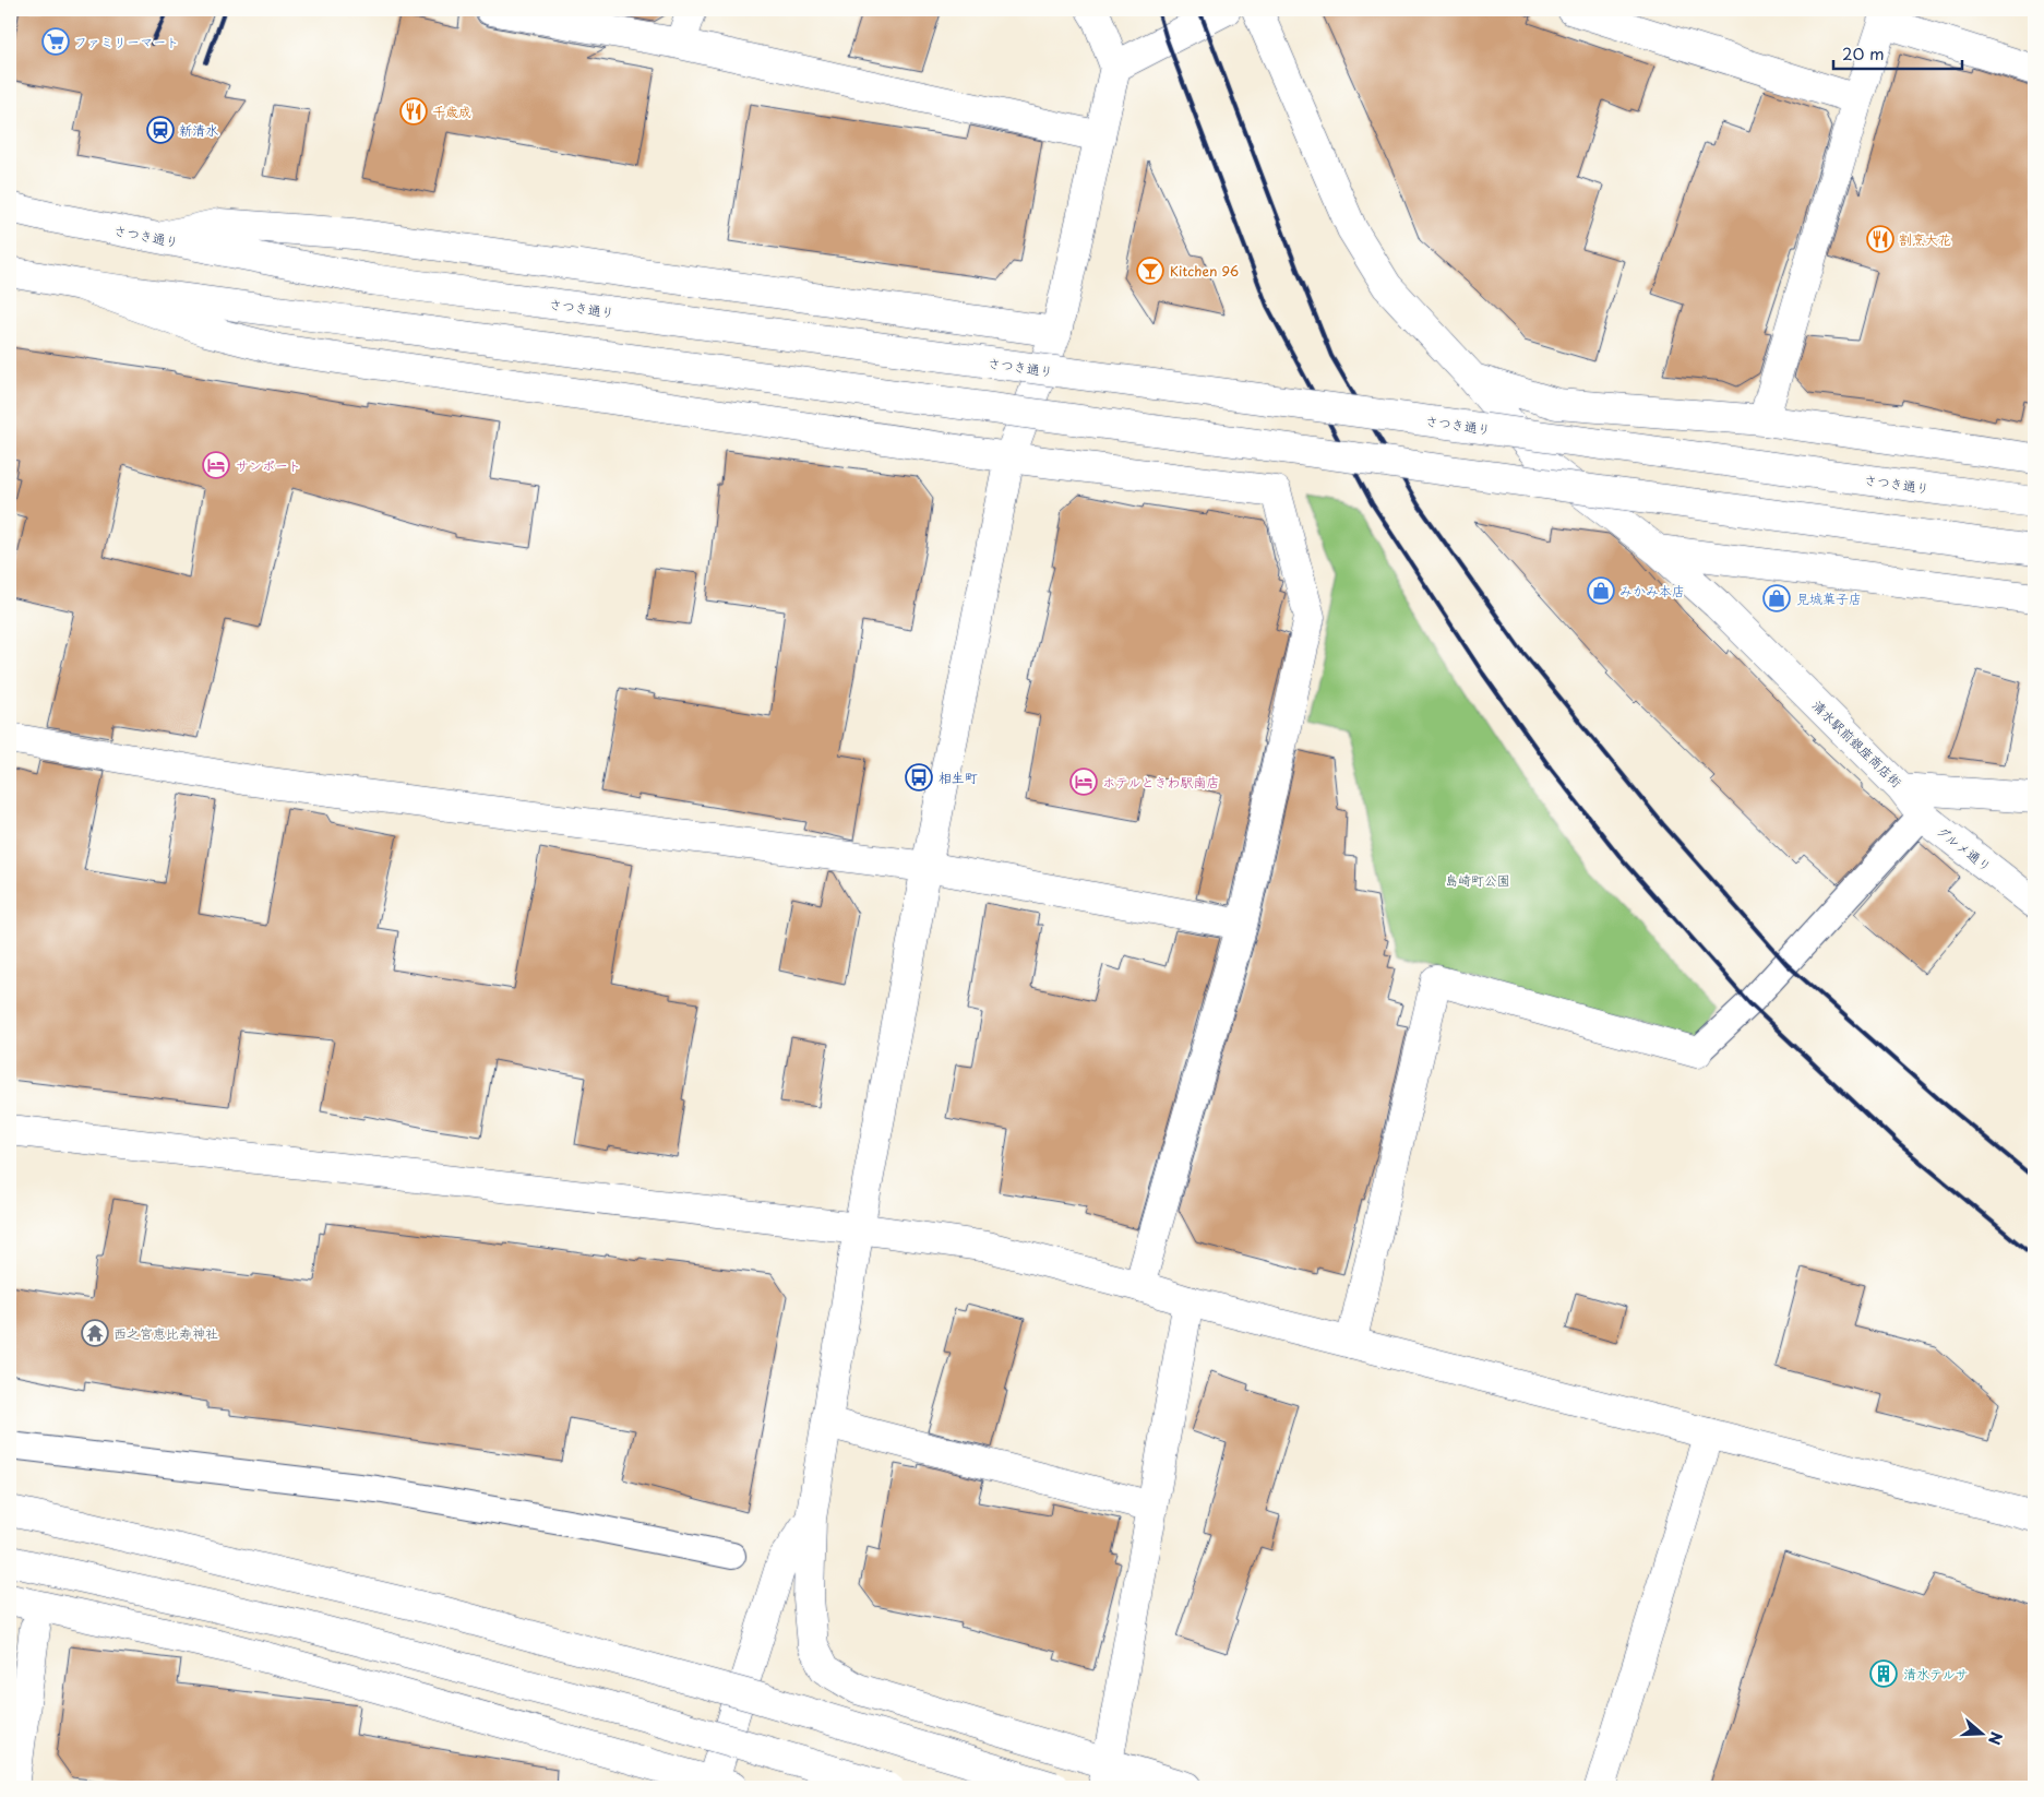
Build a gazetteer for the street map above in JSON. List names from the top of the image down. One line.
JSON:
{"streets":{"main road":["さつき通り","清水駅前銀座商店街","グルメ通り"]},"crossings":[["清水駅前銀座商店街","グルメ通り"]],"parks":["島崎町公園"],"places":{"supermarket":["ファミリーマート"],"restaurant":["千歳成","割烹大花"],"station":["新清水"],"bar":["Kitchen 96"],"hotel":["サンポート","ホテルときわ駅南店"],"shop":["みかみ本店","見城菓子店"],"bus stop":["相生町"],"temple":["西之宮恵比寿神社"],"building":["清水テルサ"]},"scale_bar":"20 m","north":"right"}
